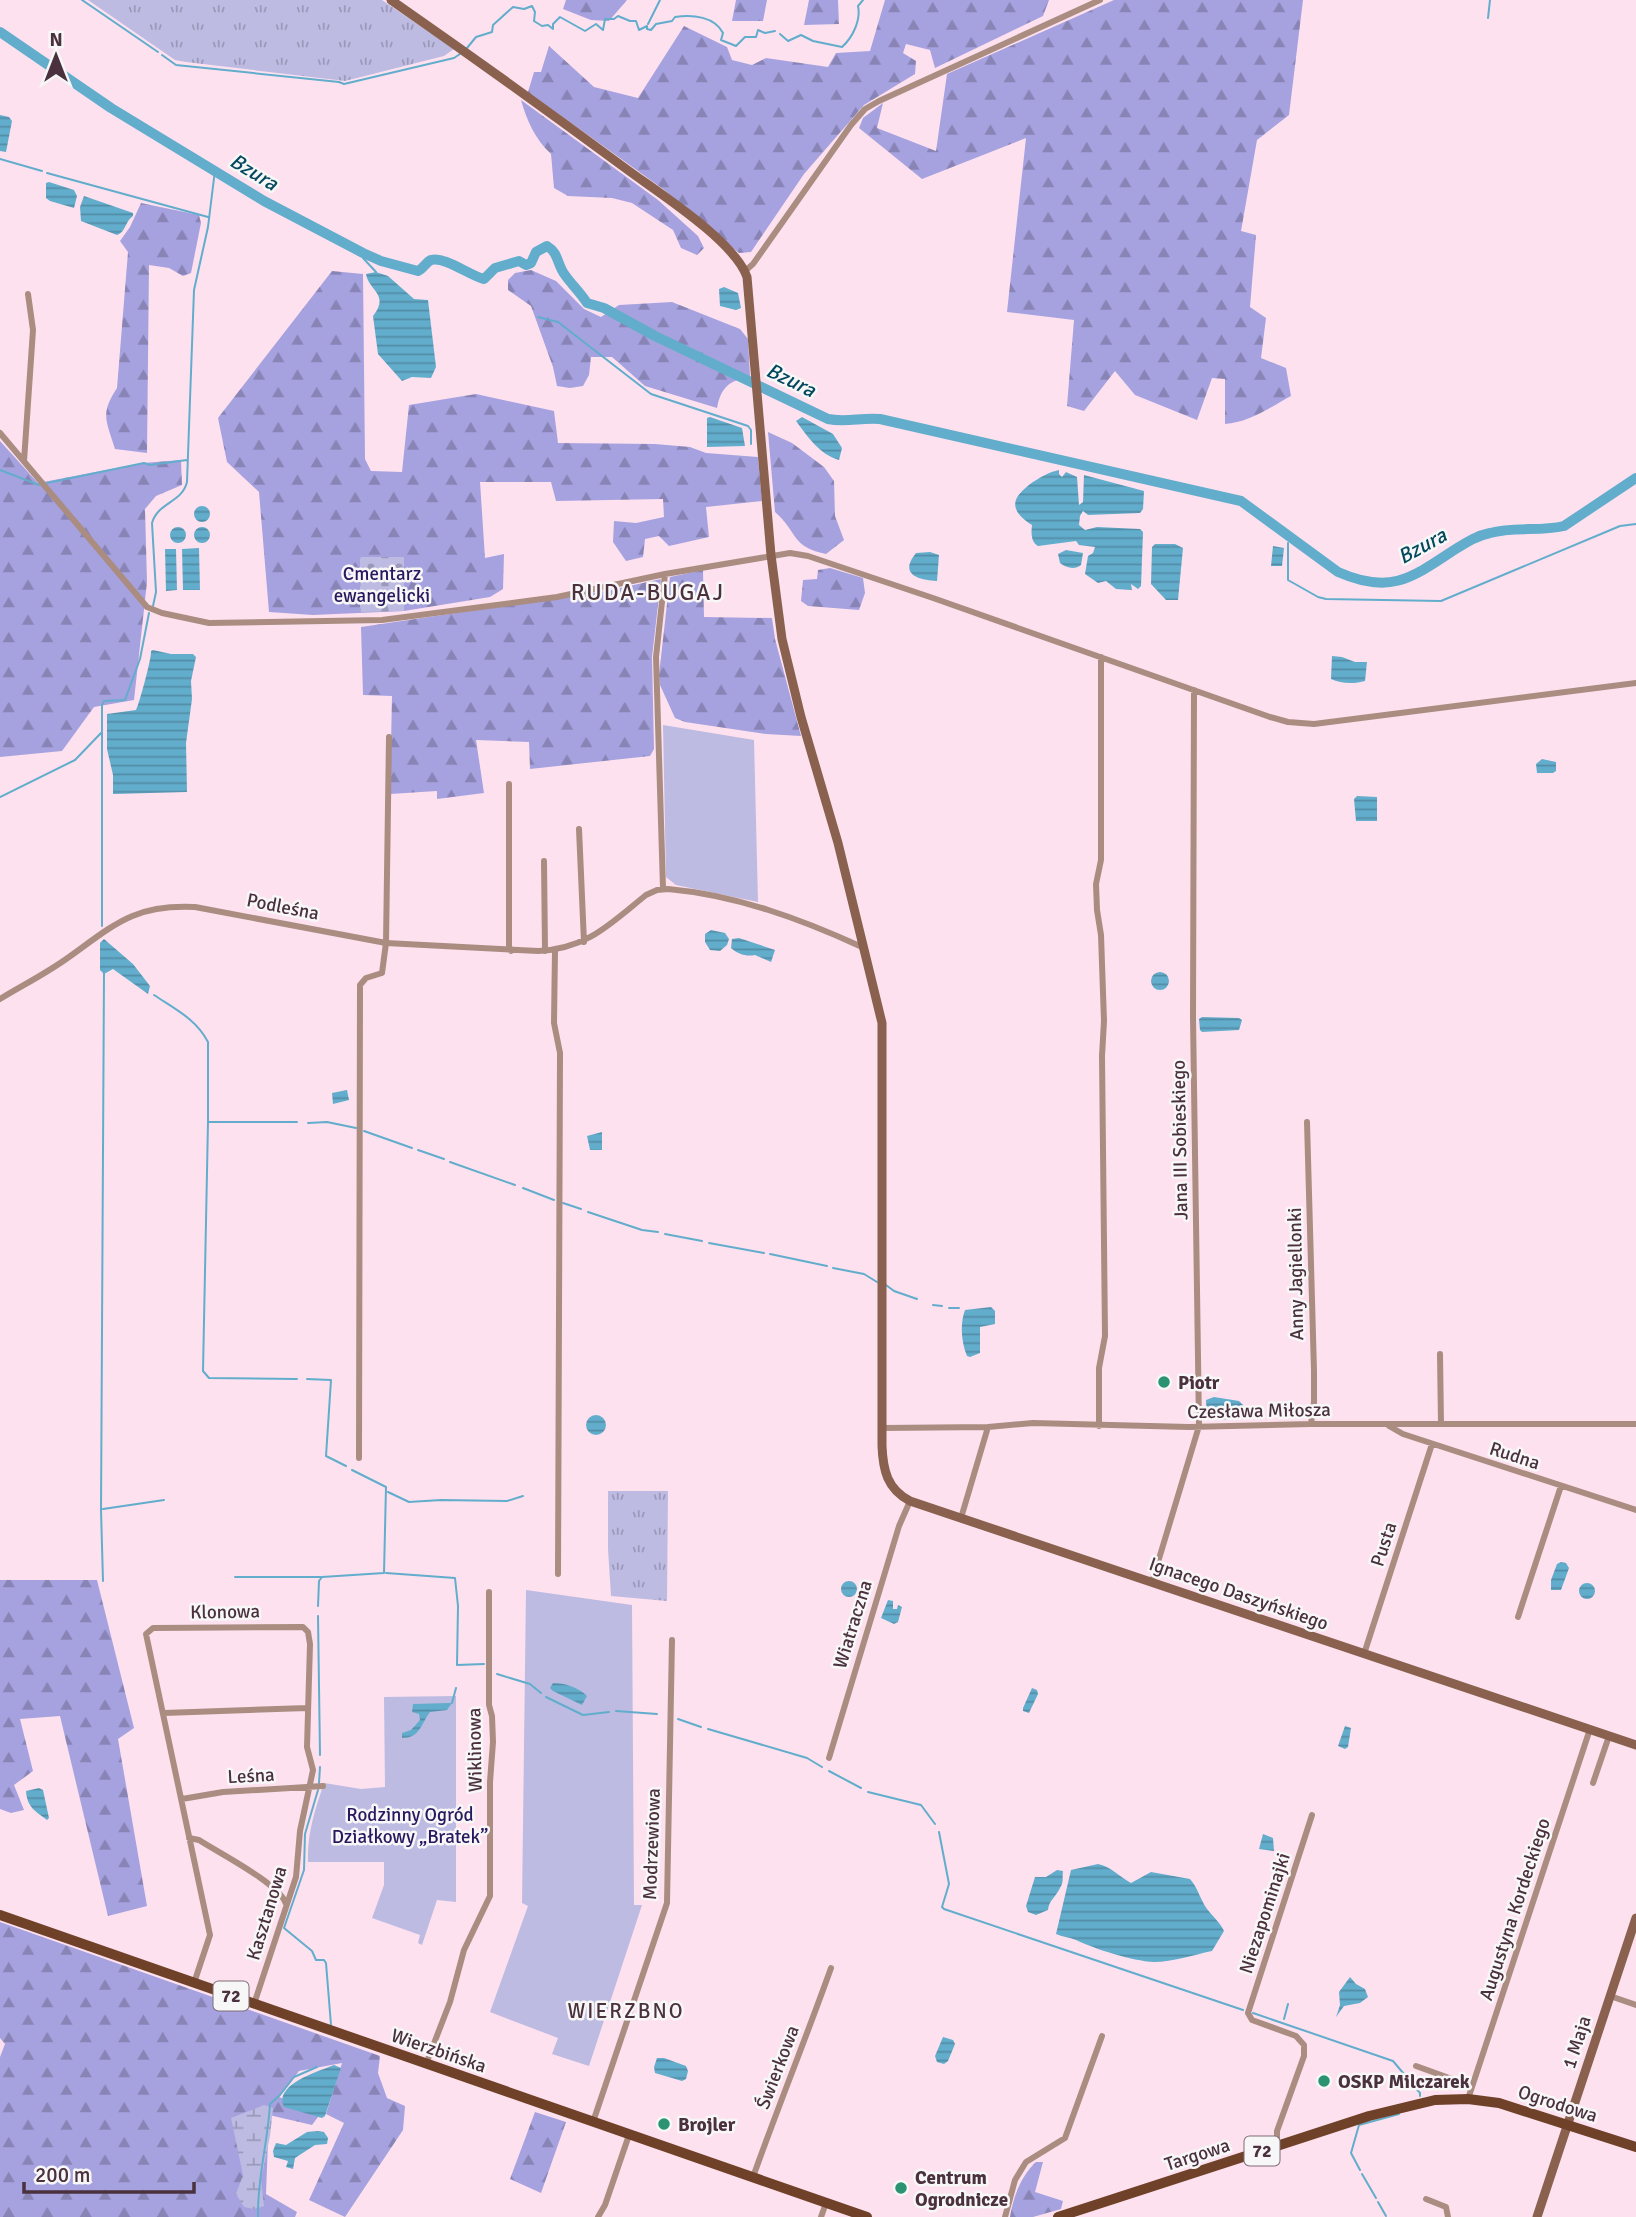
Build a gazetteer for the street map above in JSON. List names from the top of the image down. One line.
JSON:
{"streets":{"main road":["72","Wierzbińska","Ogrodowa","Targowa"],"street":["Podleśna","Jana III Sobieskiego","Anny Jagiellonki","Czesława Miłosza","Rudna","Pusta","Ignacego Daszyńskiego","Klonowa","Wiatraczna","Wiklinowa","Leśna","Modrzewiowa","Augustyna Kordeckiego","Kasztanowa","Niezapominajki","1 Maja","Świerkowa"]},"crossings":[["Jana III Sobieskiego","Czesława Miłosza"],["Jana III Sobieskiego","Ignacego Daszyńskiego"],["Anny Jagiellonki","Czesława Miłosza"],["Czesława Miłosza","Rudna"],["Czesława Miłosza","Ignacego Daszyńskiego"],["Rudna","Pusta"],["Pusta","Ignacego Daszyńskiego"],["Ignacego Daszyńskiego","Wiatraczna"],["Ignacego Daszyńskiego","Augustyna Kordeckiego"],["Klonowa","Leśna"],["Klonowa","Kasztanowa"],["Klonowa","Wierzbińska"],["Wiklinowa","Wierzbińska"],["Leśna","Kasztanowa"],["Modrzewiowa","Wierzbińska"],["Augustyna Kordeckiego","Ogrodowa"],["Augustyna Kordeckiego","Targowa"],["Kasztanowa","Wierzbińska"],["Niezapominajki","Targowa"],["1 Maja","Ogrodowa"],["Wierzbińska","Świerkowa"],["Ogrodowa","Targowa"]],"districts":["RUDA-BUGAJ","WIERZBNO"],"water":["Bzura"],"parks":["Cmentarz ewangelicki","Rodzinny Ogród Działkowy „Bratek”"],"places":["Piotr","OSKP Milczarek","Brojler","Centrum Ogrodnicze"],"scale_bar":"200 m","north":"top"}
